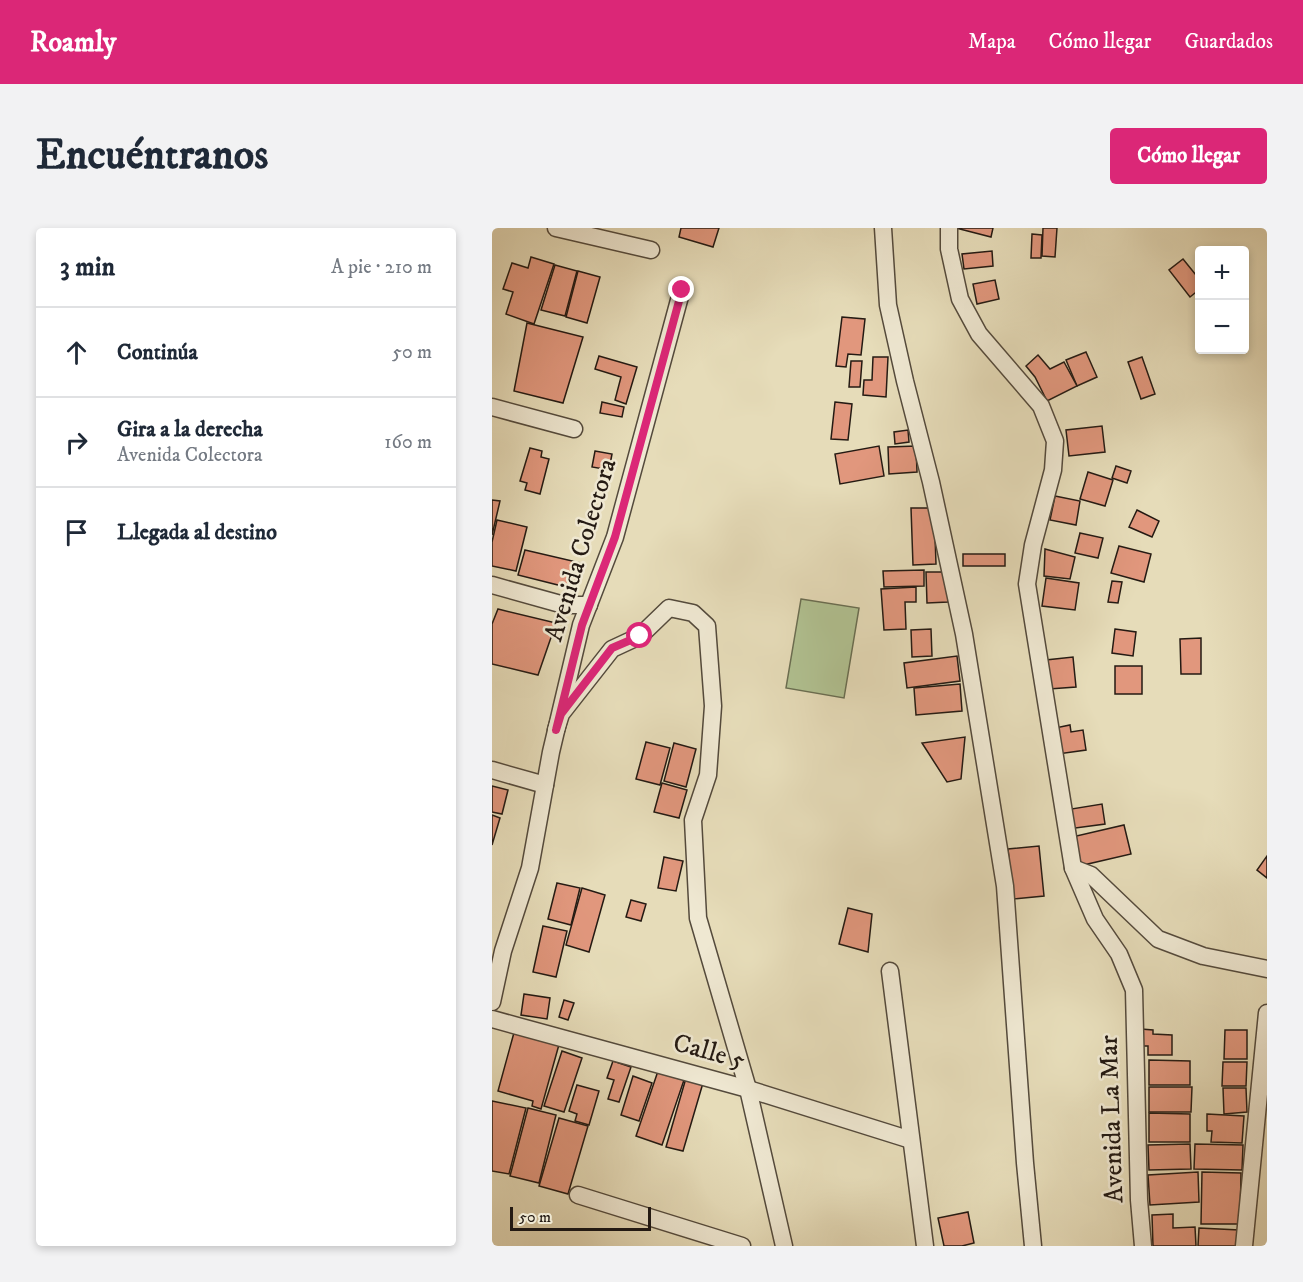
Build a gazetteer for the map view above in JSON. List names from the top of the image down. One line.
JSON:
{"streets":{"street":["Avenida Colectora","Calle 5","Avenida La Mar"]},"scale_bar":"50 m","page":{"header":"Roamly","nav":["Mapa","Cómo llegar","Guardados"],"buttons":"Cómo llegar","title":"Encuéntranos","heading":["3 min","A pie · 210 m"],"map_buttons":["+","−"],"list":[["Continúa","50 m"],["Gira a la derecha","Avenida Colectora","160 m"],"Llegada al destino"],"scale":"50 m"}}
